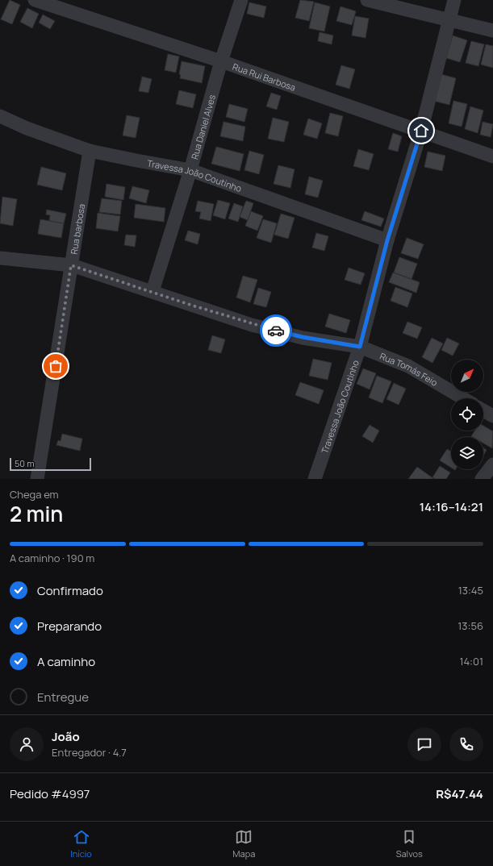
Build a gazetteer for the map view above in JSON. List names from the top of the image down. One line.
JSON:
{"streets":{"street":["Rua Rui Barbosa","Rua Daniel Alves","Travessa João Coutinho","Rua barbosa","Rua Tomás Feio"]},"crossings":[["Rua Rui Barbosa","Rua Daniel Alves"],["Rua Rui Barbosa","Travessa João Coutinho"],["Rua Daniel Alves","Travessa João Coutinho"],["Rua Daniel Alves","Rua Tomás Feio"],["Travessa João Coutinho","Rua barbosa"],["Travessa João Coutinho","Rua Tomás Feio"],["Rua barbosa","Rua Tomás Feio"]],"scale_bar":"50 m","north":"top right","page":{"scale":"50 m","heading":["2 min","Chega em","14:16–14:21"],"panel":["João","Entregador · 4.7","Pedido #4997","R$47.44"],"bar":"A caminho · 190 m","list":[["Confirmado","13:45"],["Preparando","13:56"],["A caminho","14:01"],"Entregue"],"tabs":["Início","Mapa","Salvos"]}}
